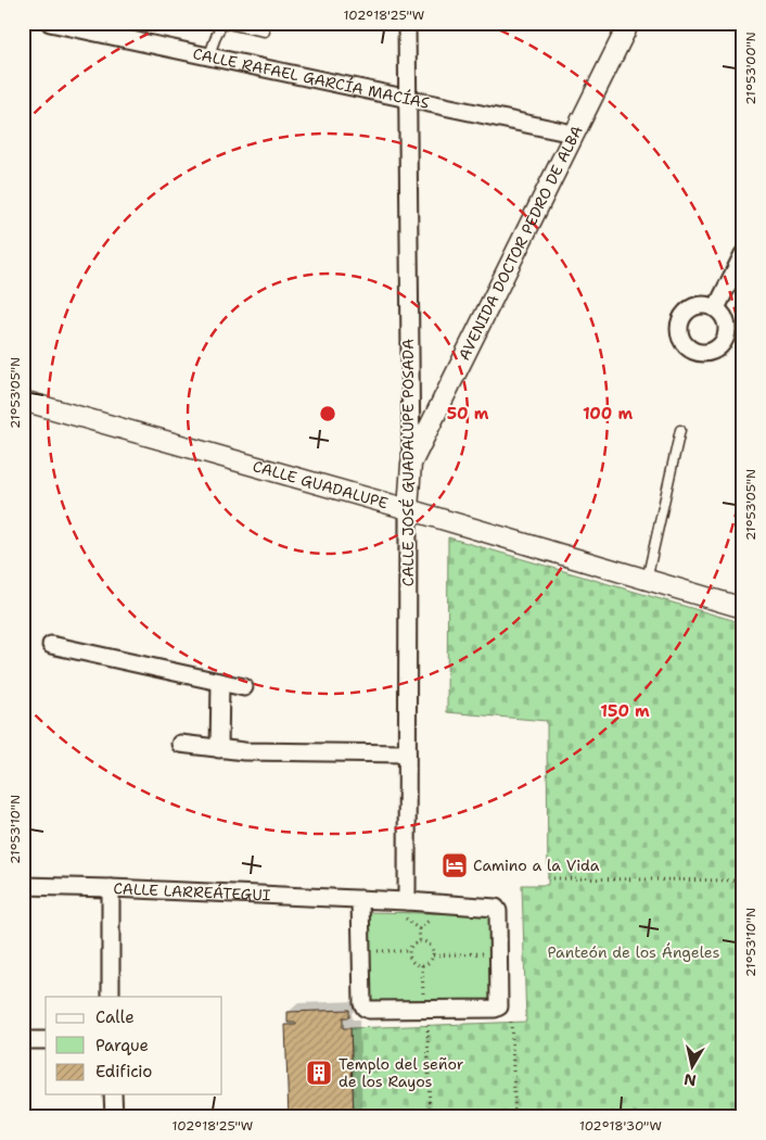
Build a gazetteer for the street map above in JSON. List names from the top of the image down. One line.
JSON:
{"streets":{"street":["CALLE RAFAEL GARCÍA MACÍAS","AVENIDA DOCTOR PEDRO DE ALBA","CALLE JOSÉ GUADALUPE POSADA","CALLE GUADALUPE","CALLE LARREÁTEGUI"]},"crossings":[["CALLE RAFAEL GARCÍA MACÍAS","AVENIDA DOCTOR PEDRO DE ALBA"],["CALLE RAFAEL GARCÍA MACÍAS","CALLE JOSÉ GUADALUPE POSADA"],["AVENIDA DOCTOR PEDRO DE ALBA","CALLE JOSÉ GUADALUPE POSADA"],["CALLE JOSÉ GUADALUPE POSADA","CALLE GUADALUPE"],["CALLE JOSÉ GUADALUPE POSADA","CALLE LARREÁTEGUI"]],"parks":["Panteón de los Ángeles"],"places":{"hotel":["Camino a la Vida"],"building":["Templo del señor de los Rayos"]},"legend":["Calle","Parque","Edificio"],"north":"bottom","coordinates":["102°18'25\"W","21°53'00\"N","21°53'05\"N","21°53'10\"N","102°18'30\"W"],"rings":["50 m","100 m","150 m"]}
